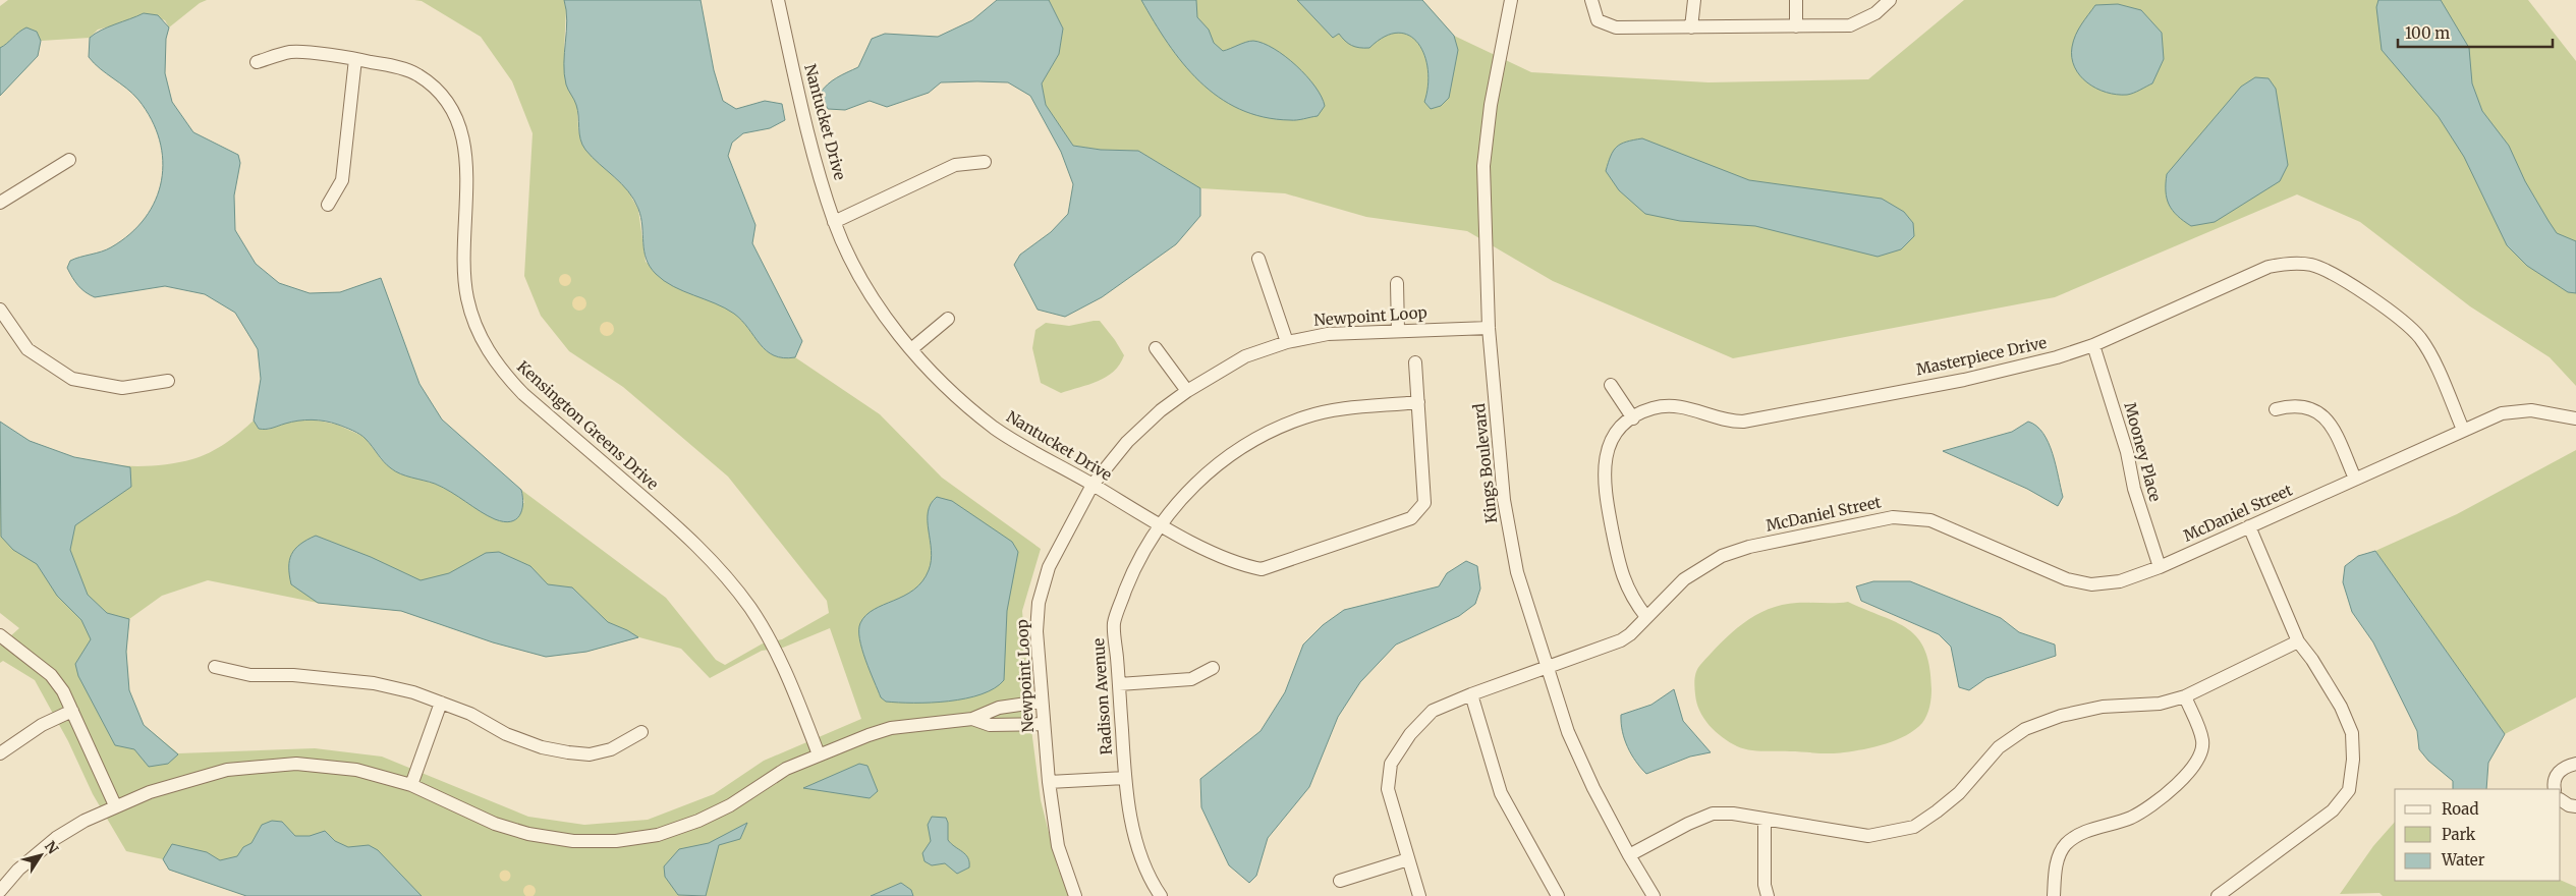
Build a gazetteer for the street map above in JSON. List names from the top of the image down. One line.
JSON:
{"streets":{"street":["Nantucket Drive","Newpoint Loop","Masterpiece Drive","Kensington Greens Drive","Mooney Place","Kings Boulevard","McDaniel Street","Radison Avenue"]},"crossings":[["Nantucket Drive","Newpoint Loop"],["Nantucket Drive","Radison Avenue"],["Newpoint Loop","Kings Boulevard"],["Masterpiece Drive","Mooney Place"],["Masterpiece Drive","McDaniel Street"],["Mooney Place","McDaniel Street"],["Kings Boulevard","McDaniel Street"]],"legend":["Road","Park","Water"],"scale_bar":"100 m","north":"top right"}
